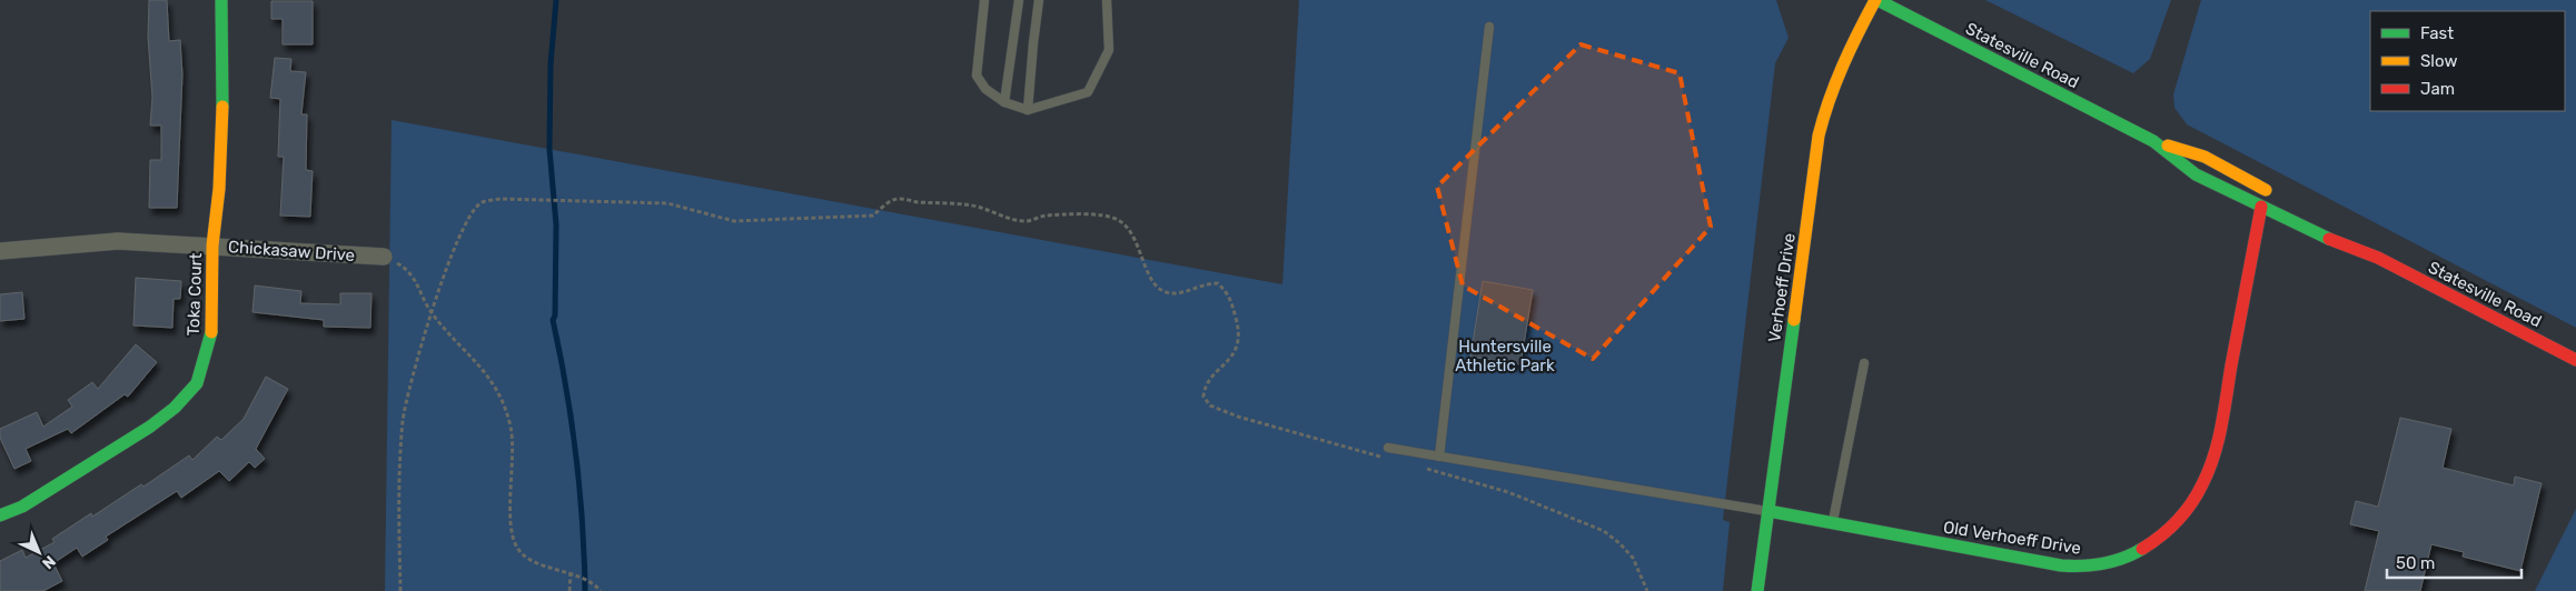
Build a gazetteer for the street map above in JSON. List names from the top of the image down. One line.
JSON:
{"streets":{"street":["Statesville Road","Chickasaw Drive","Verhoeff Drive","Toka Court","Old Verhoeff Drive"]},"crossings":[["Statesville Road","Verhoeff Drive"],["Statesville Road","Old Verhoeff Drive"],["Chickasaw Drive","Toka Court"],["Verhoeff Drive","Old Verhoeff Drive"]],"parks":["Huntersville Athletic Park"],"legend":["Fast","Slow","Jam"],"scale_bar":"50 m","north":"bottom right"}
